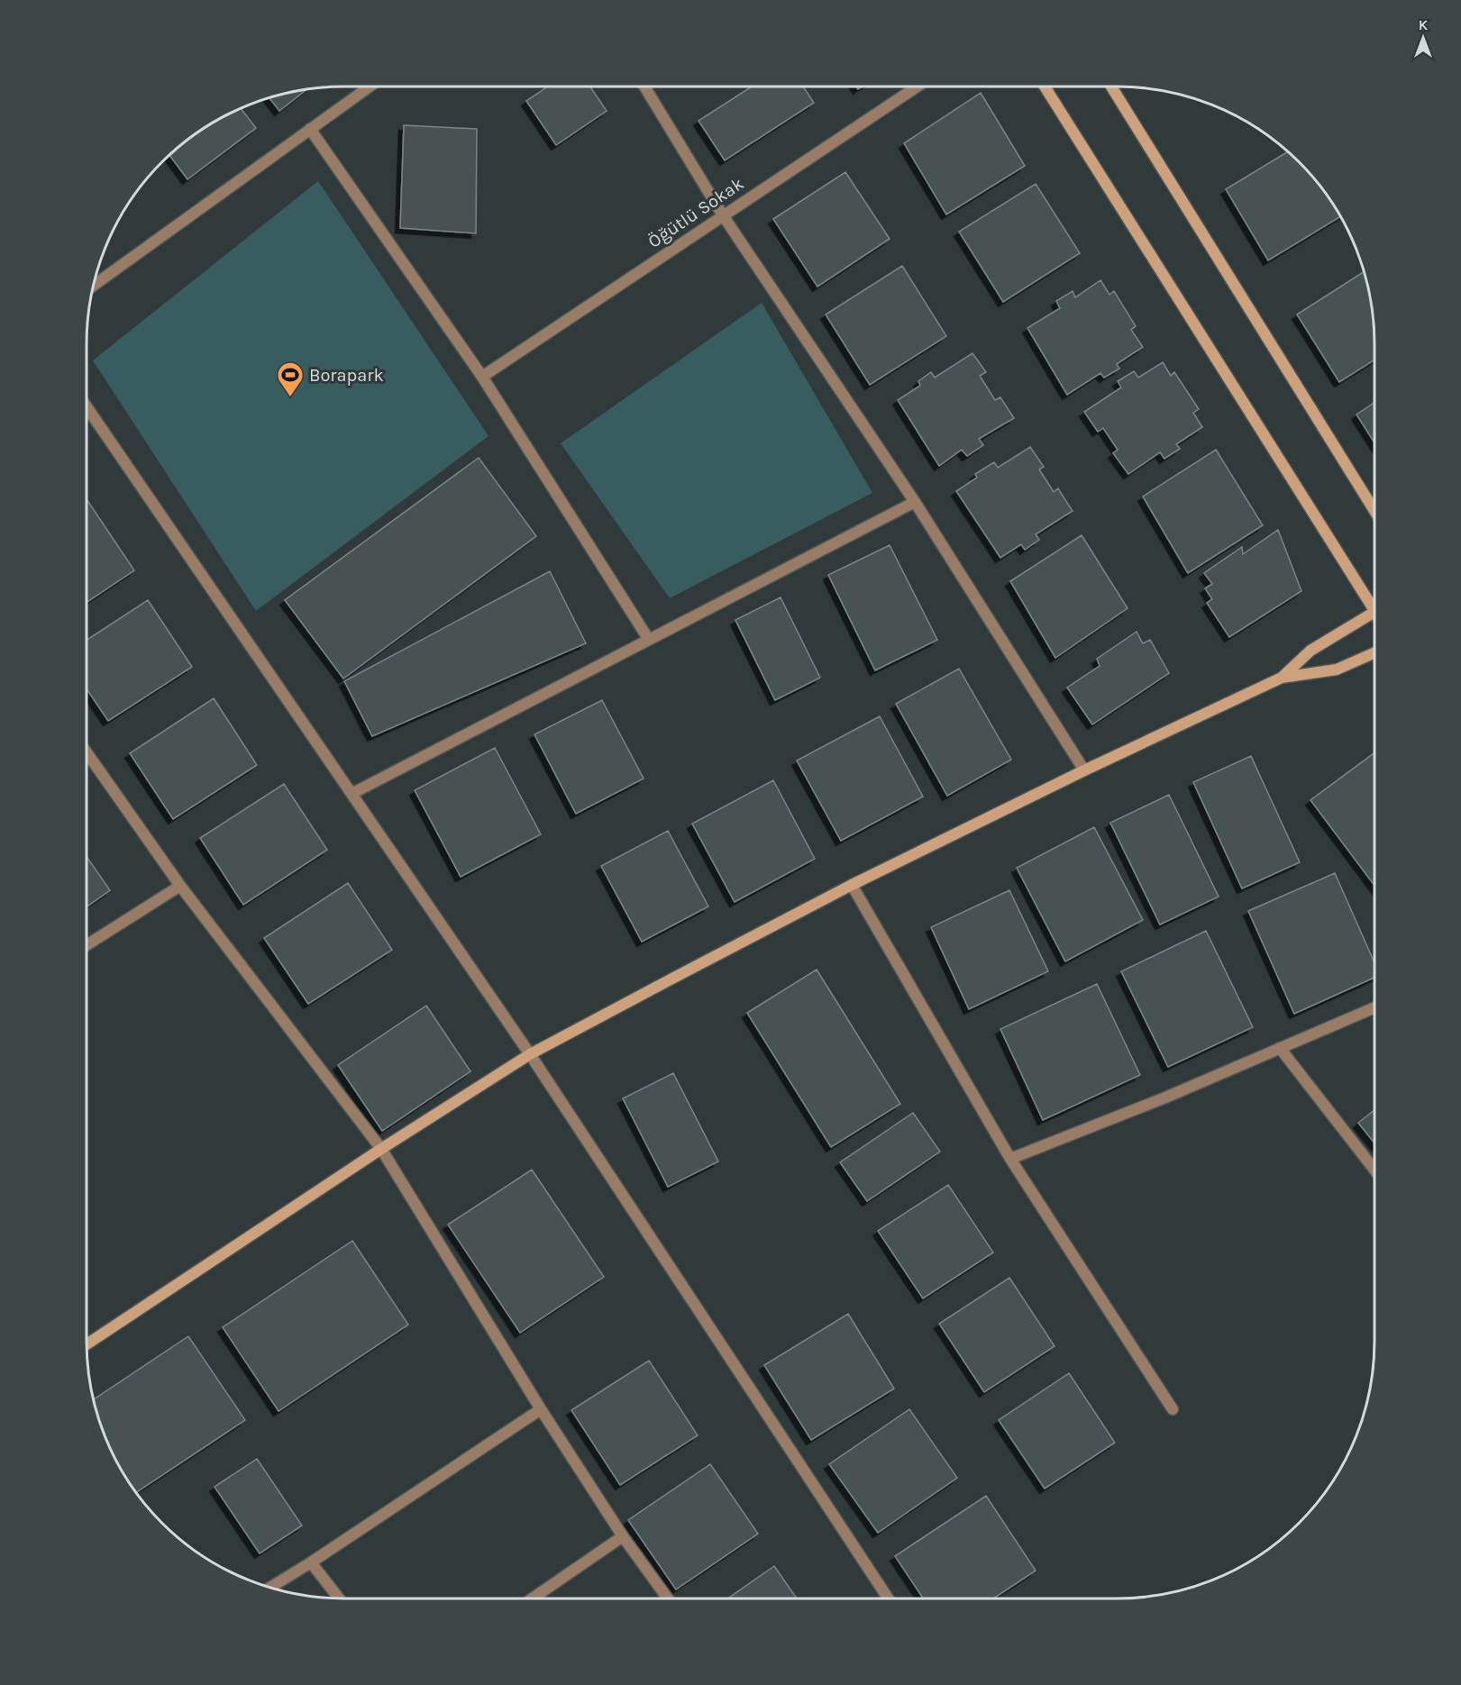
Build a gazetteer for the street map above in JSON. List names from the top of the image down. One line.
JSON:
{"streets":{"street":["Öğütlü Sokak"]},"places":{"sports":["Borapark"]},"north":"top"}
